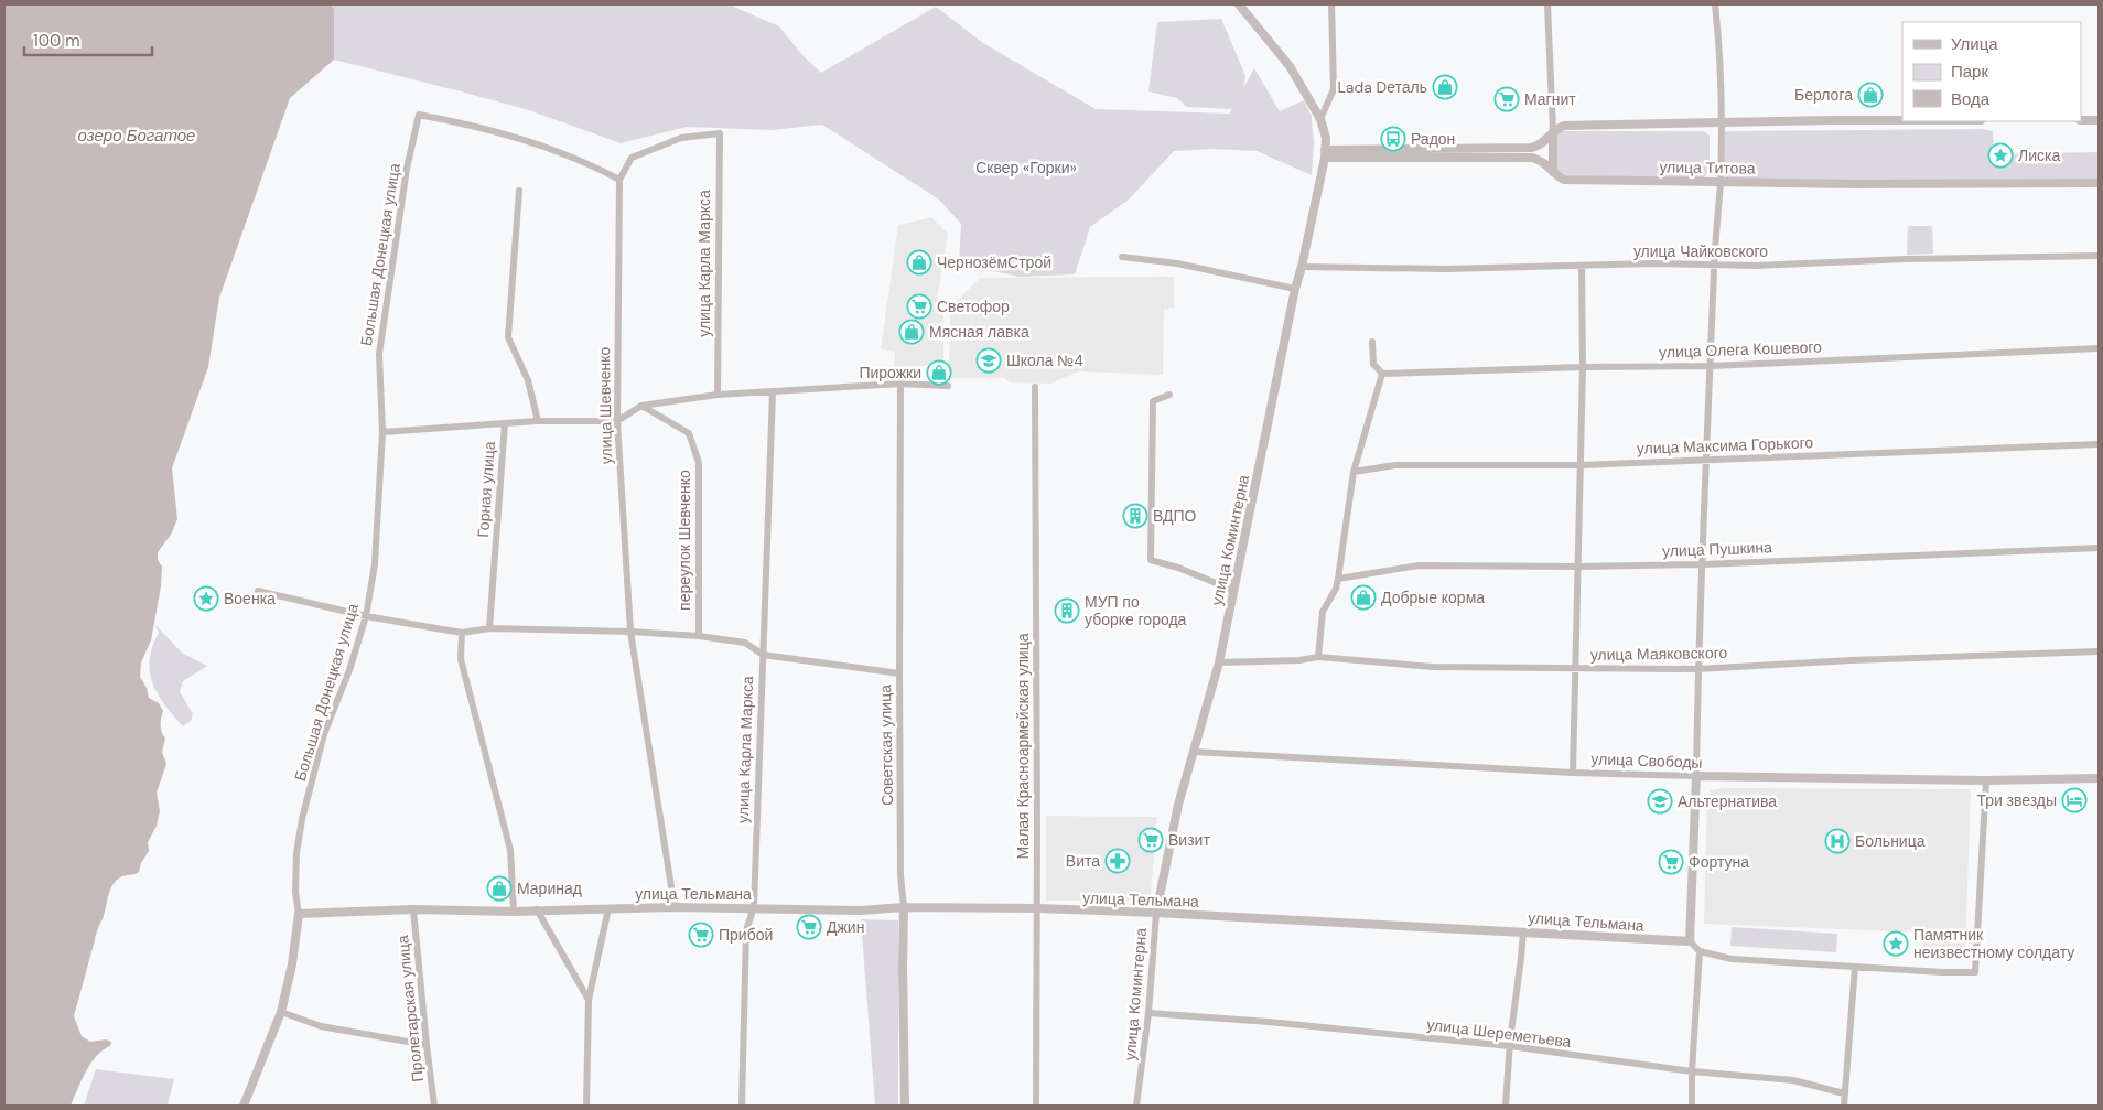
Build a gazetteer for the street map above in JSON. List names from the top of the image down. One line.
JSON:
{"streets":{"street":["улица Титова","улица Чайковского","Большая Донецкая улица","улица Карла Маркса","улица Олега Кошевого","улица Шевченко","улица Максима Горького","Горная улица","переулок Шевченко","улица Коминтерна","улица Пушкина","улица Маяковского","Советская улица","Малая Красноармейская улица","улица Свободы","улица Тельмана","Пролетарская улица","улица Шереметьева"]},"crossings":[["улица Титова","улица Коминтерна"],["улица Чайковского","улица Коминтерна"],["Большая Донецкая улица","улица Карла Маркса"],["Большая Донецкая улица","улица Шевченко"],["Большая Донецкая улица","улица Тельмана"],["улица Карла Маркса","улица Шевченко"],["улица Карла Маркса","улица Тельмана"],["улица Шевченко","Горная улица"],["улица Шевченко","улица Тельмана"],["улица Коминтерна","улица Маяковского"],["улица Коминтерна","улица Свободы"],["улица Коминтерна","улица Тельмана"],["улица Коминтерна","улица Шереметьева"],["Советская улица","улица Тельмана"],["Малая Красноармейская улица","улица Тельмана"],["улица Тельмана","Пролетарская улица"]],"water":["озеро Богатое"],"parks":["Сквер «Горки»"],"places":{"shop":["Lada Dеталь","Берлога","ЧернозёмСтрой","Мясная лавка","Пирожки","Добрые корма","Маринад"],"supermarket":["Магнит","Светофор","Визит","Фортуна","Джин","Прибой"],"bus stop":["Радон"],"place":["Лиска","Военка","Памятник неизвестному солдату"],"school or university":["Школа №4","Альтернатива"],"building":["ВДПО","МУП по уборке города"],"hotel":["Три звезды"],"hospital":["Больница"],"pharmacy":["Вита"]},"legend":["Улица","Парк","Вода"],"scale_bar":"100 m"}
